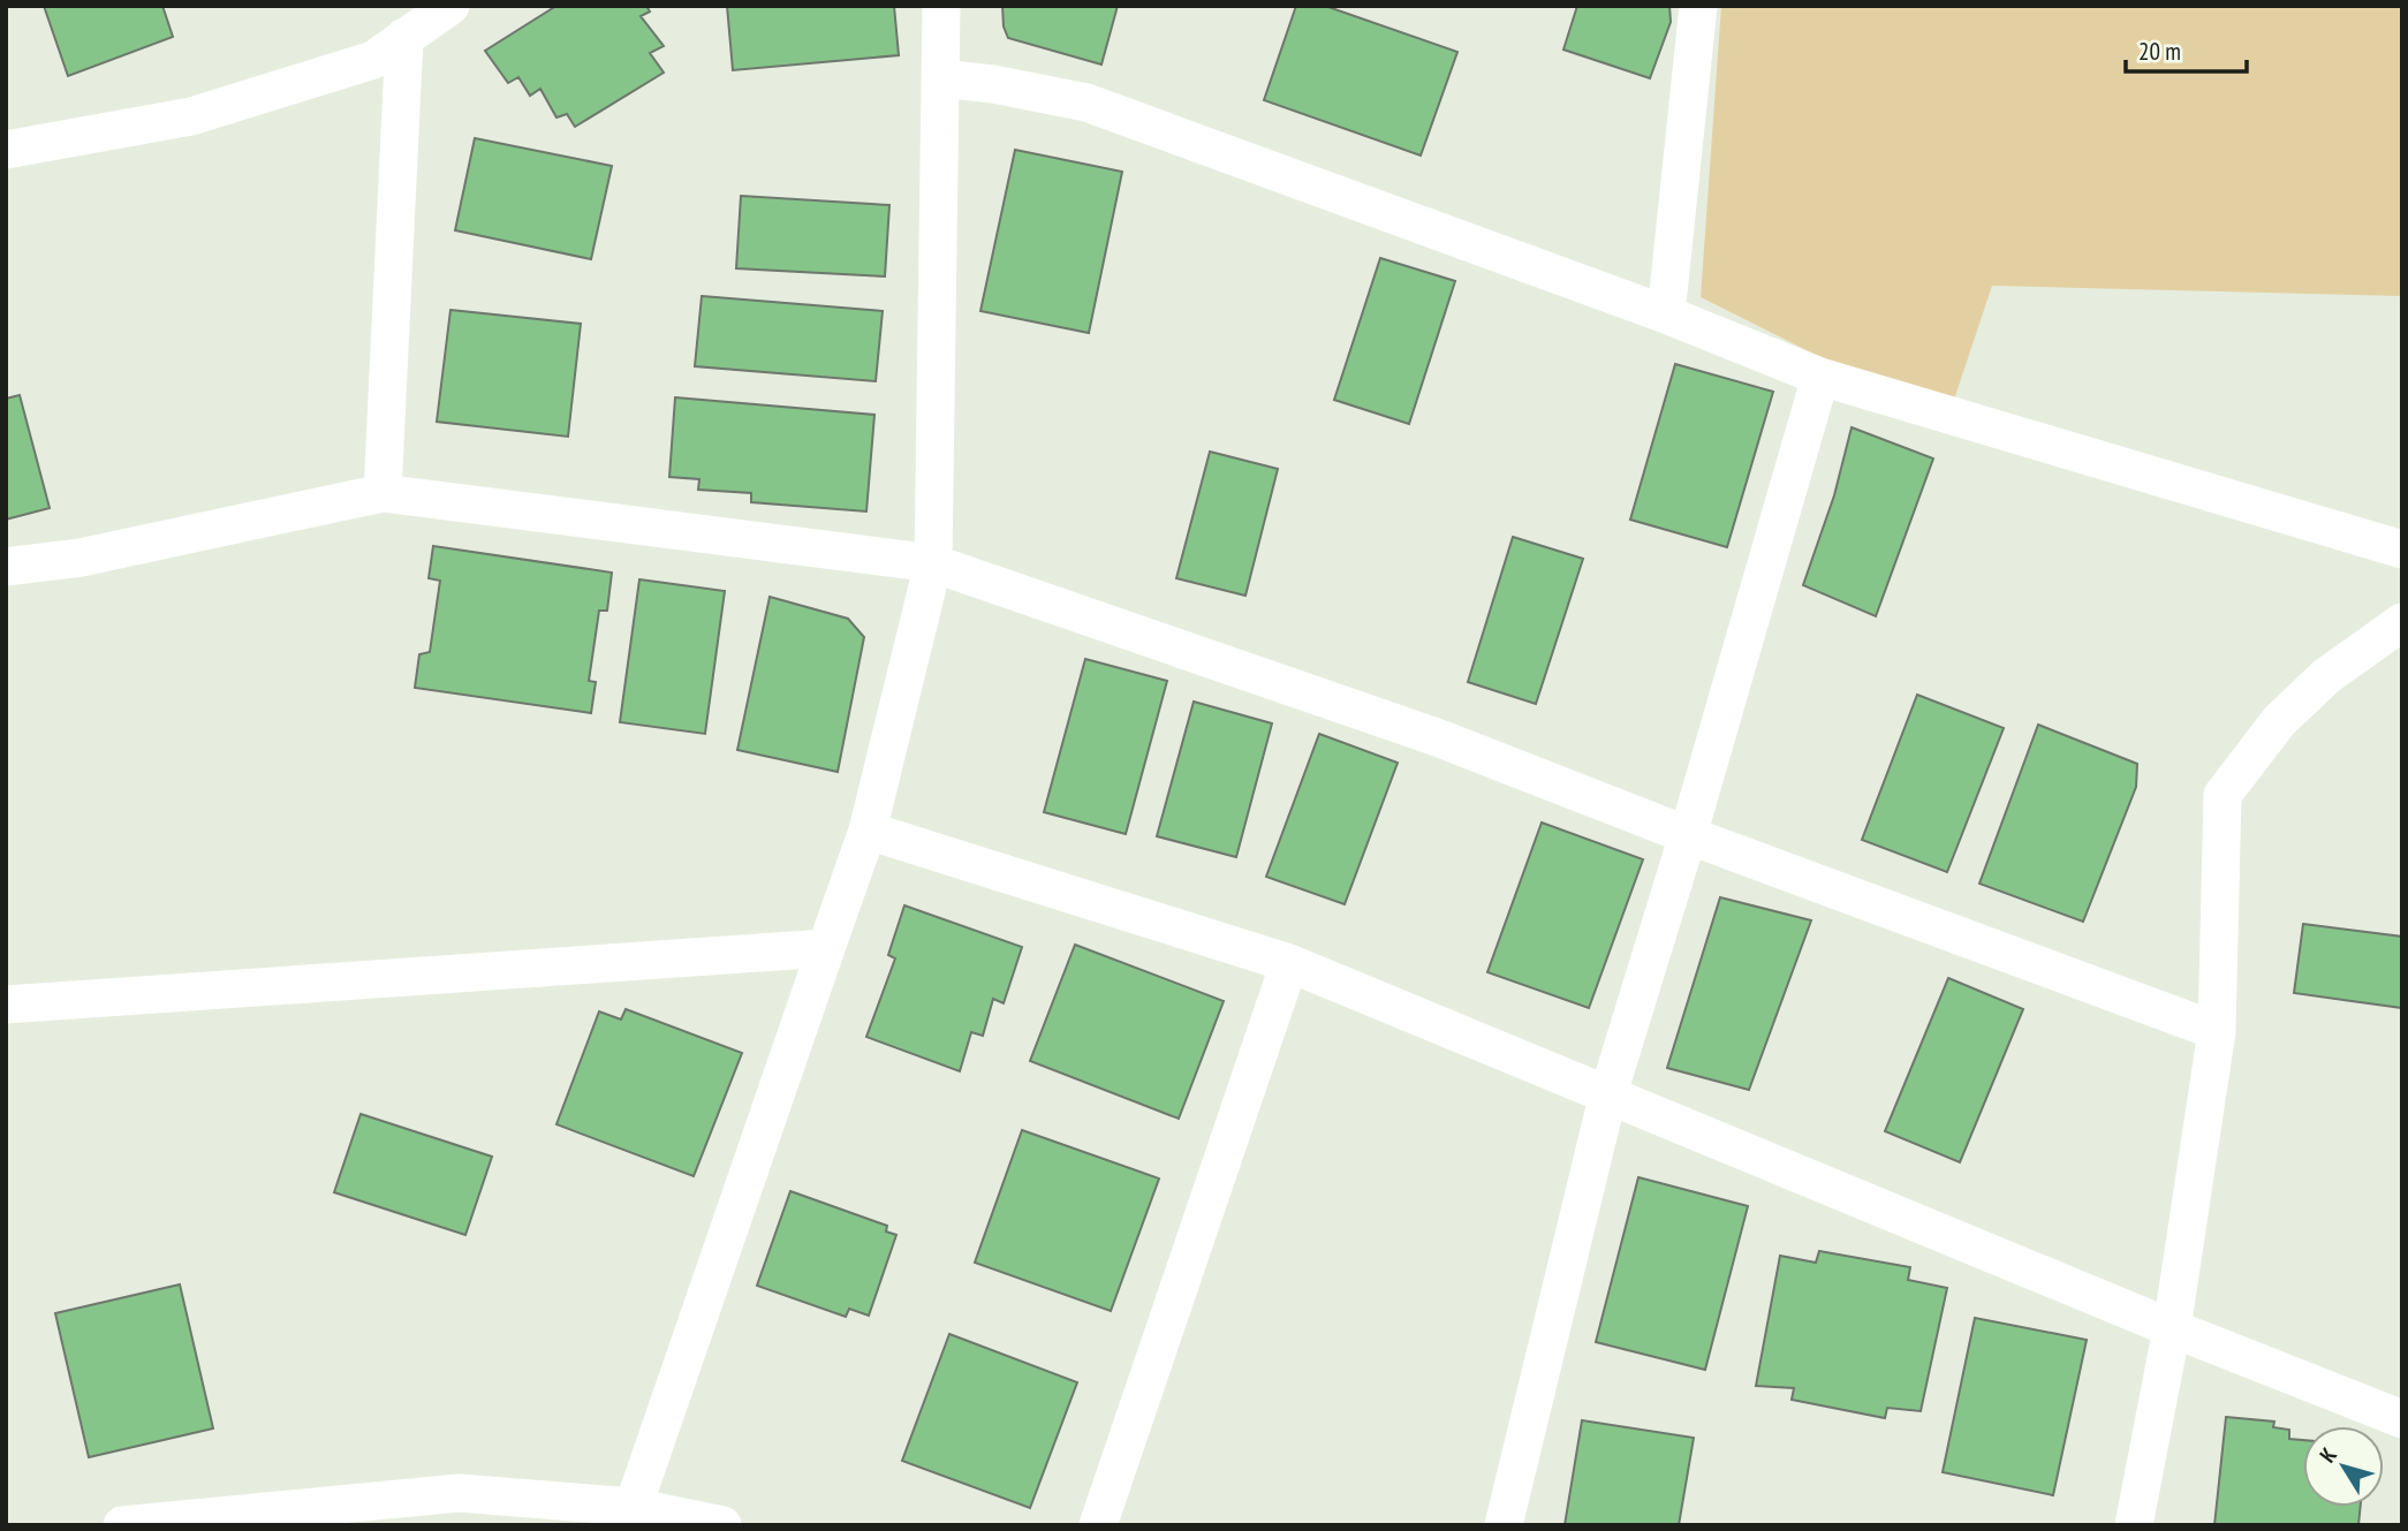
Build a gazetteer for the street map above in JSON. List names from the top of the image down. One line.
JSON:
{"scale_bar":"20 m","north":"top left"}
